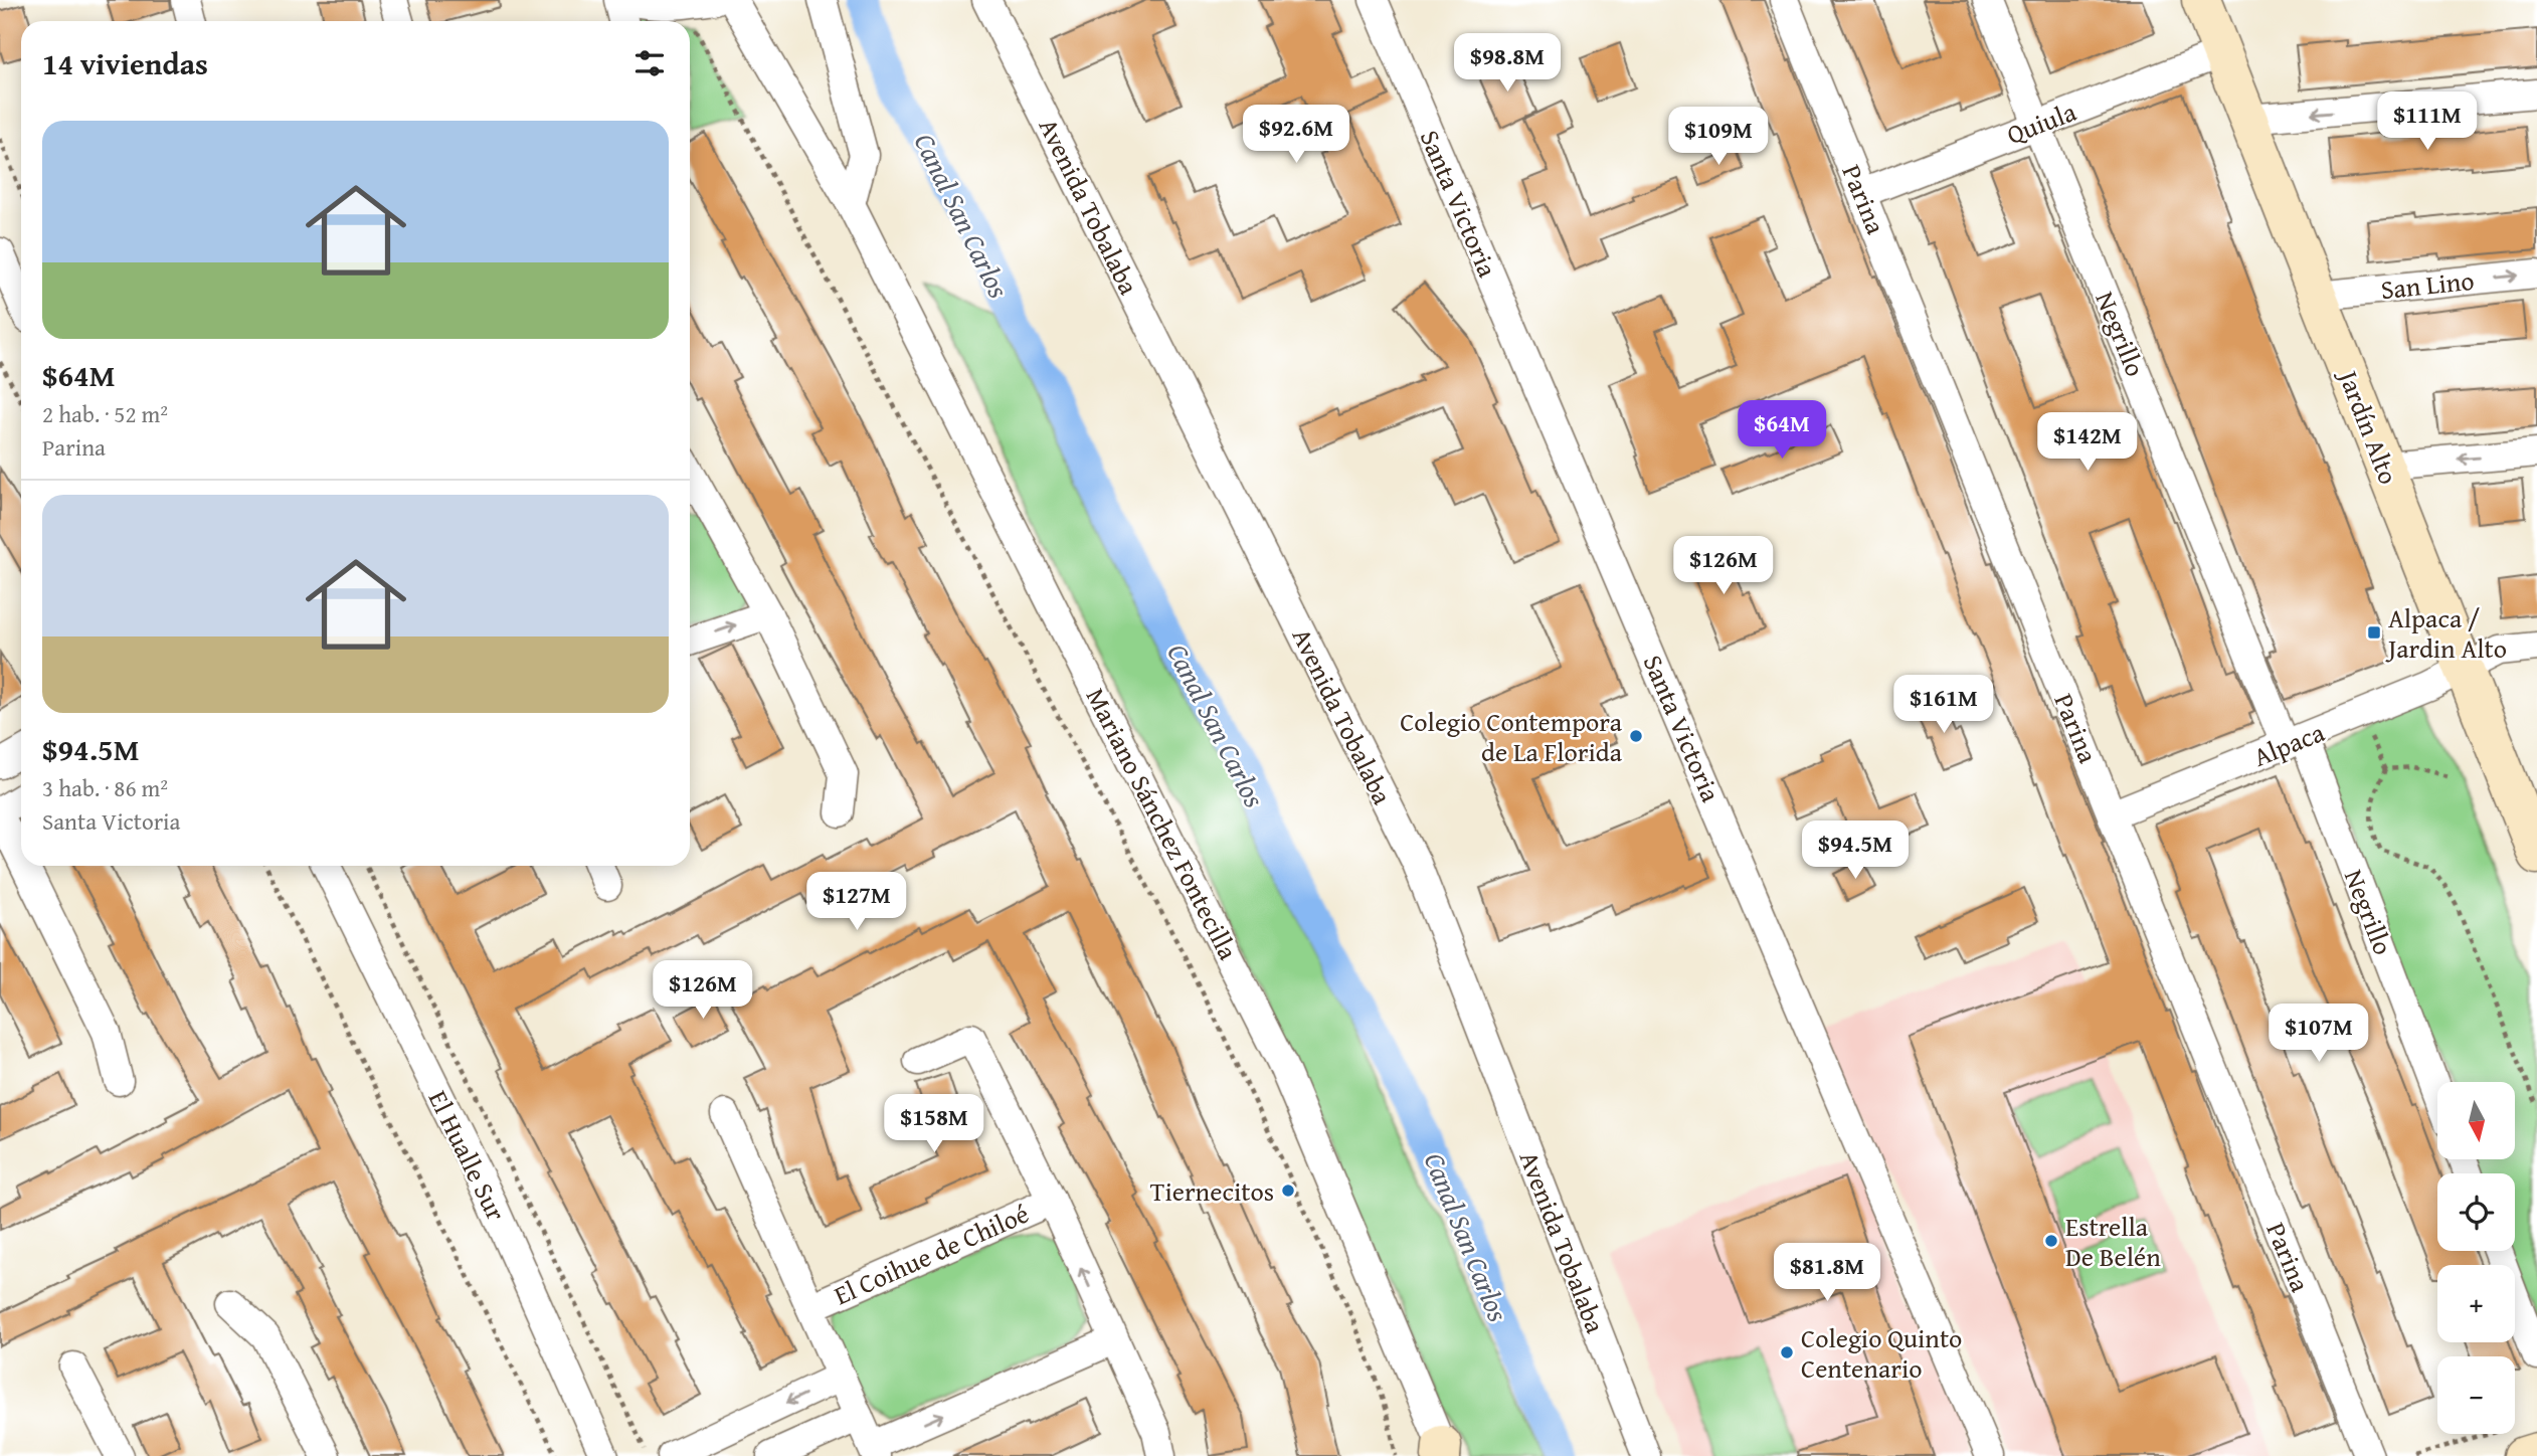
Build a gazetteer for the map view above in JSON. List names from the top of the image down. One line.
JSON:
{"streets":{"street":["Quiula","Parina","Santa Victoria","Avenida Tobalaba","San Lino","Negrillo","Jardín Alto","Alpaca","Mariano Sánchez Fontecilla","El Hualle Sur","El Coihue de Chiloé"]},"crossings":[["Quiula","Parina"],["Quiula","Negrillo"],["Quiula","Jardín Alto"],["Parina","Alpaca"],["San Lino","Jardín Alto"],["Negrillo","Alpaca"],["Jardín Alto","Alpaca"]],"water":["Canal San Carlos"],"places":{"transit":["Alpaca / Jardin Alto"],"other":["Colegio Contempora de La Florida","Tiernecitos","Estrella De Belén","Colegio Quinto Centenario"]},"north":"bottom","page":{"heading":"14 viviendas","price":["$98.8M","$111M","$92.6M","$109M","$64M","$142M","$126M","$161M","$94.5M","$127M","$126M","$107M","$158M","$81.8M"],"list":[{"name":"$64M","note":"2 hab. · 52 m² · Parina"},{"name":"$94.5M","note":"3 hab. · 86 m² · Santa Victoria"}],"map_buttons":["+","−"]}}
